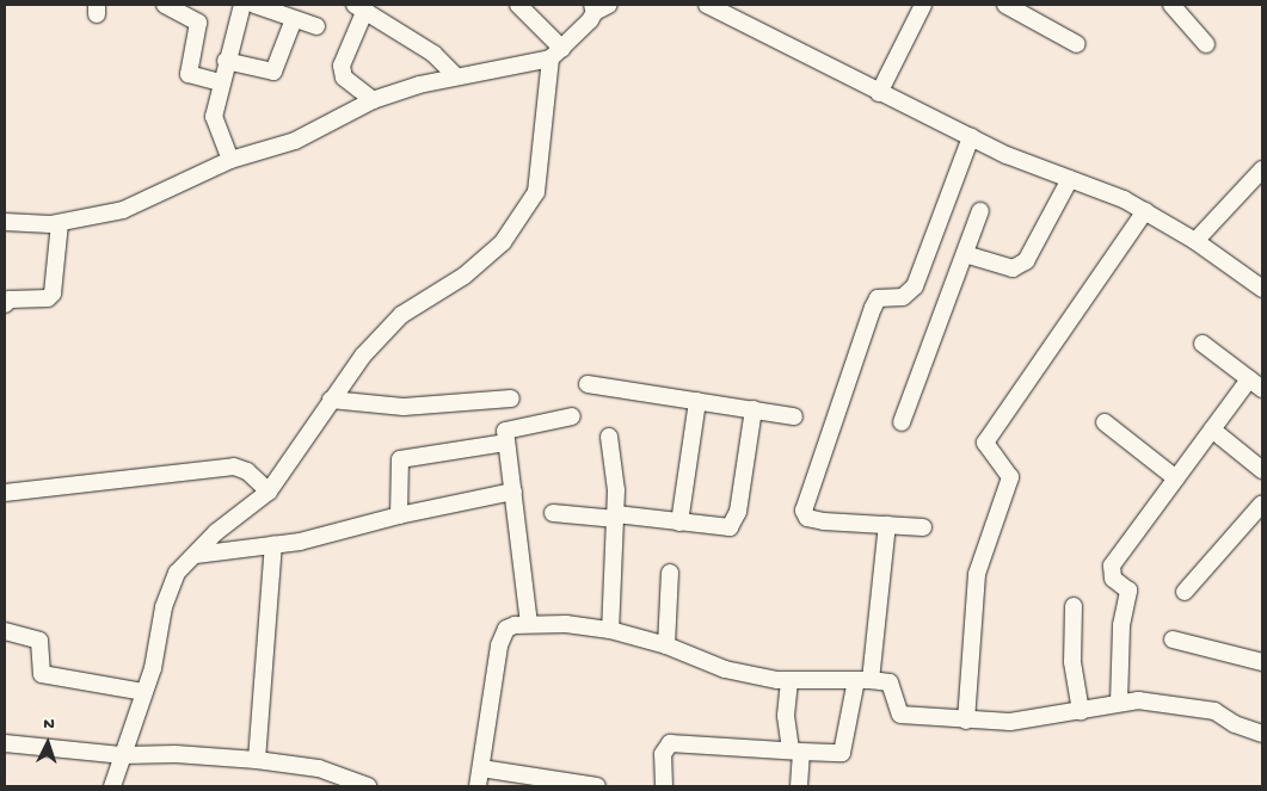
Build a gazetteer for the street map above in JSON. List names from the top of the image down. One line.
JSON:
{"north":"top"}
